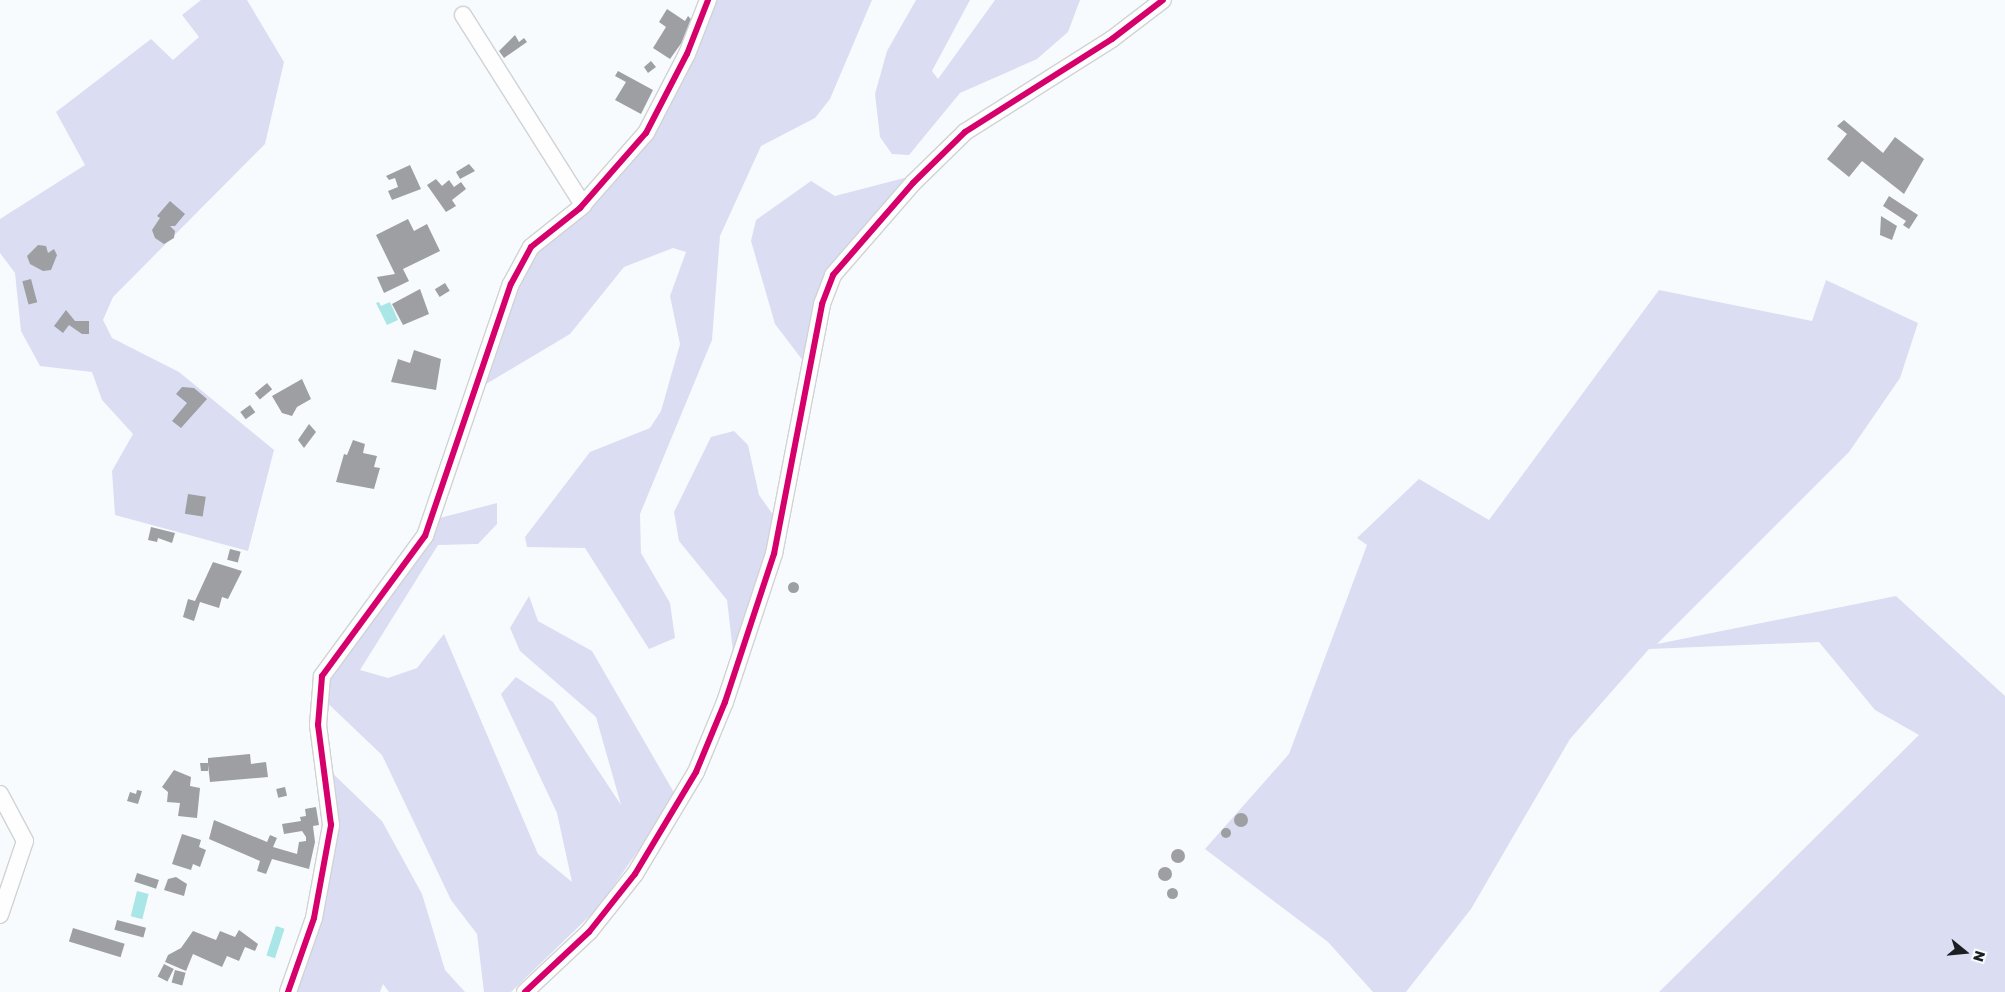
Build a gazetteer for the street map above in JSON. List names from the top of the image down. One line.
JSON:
{"north":"right"}
